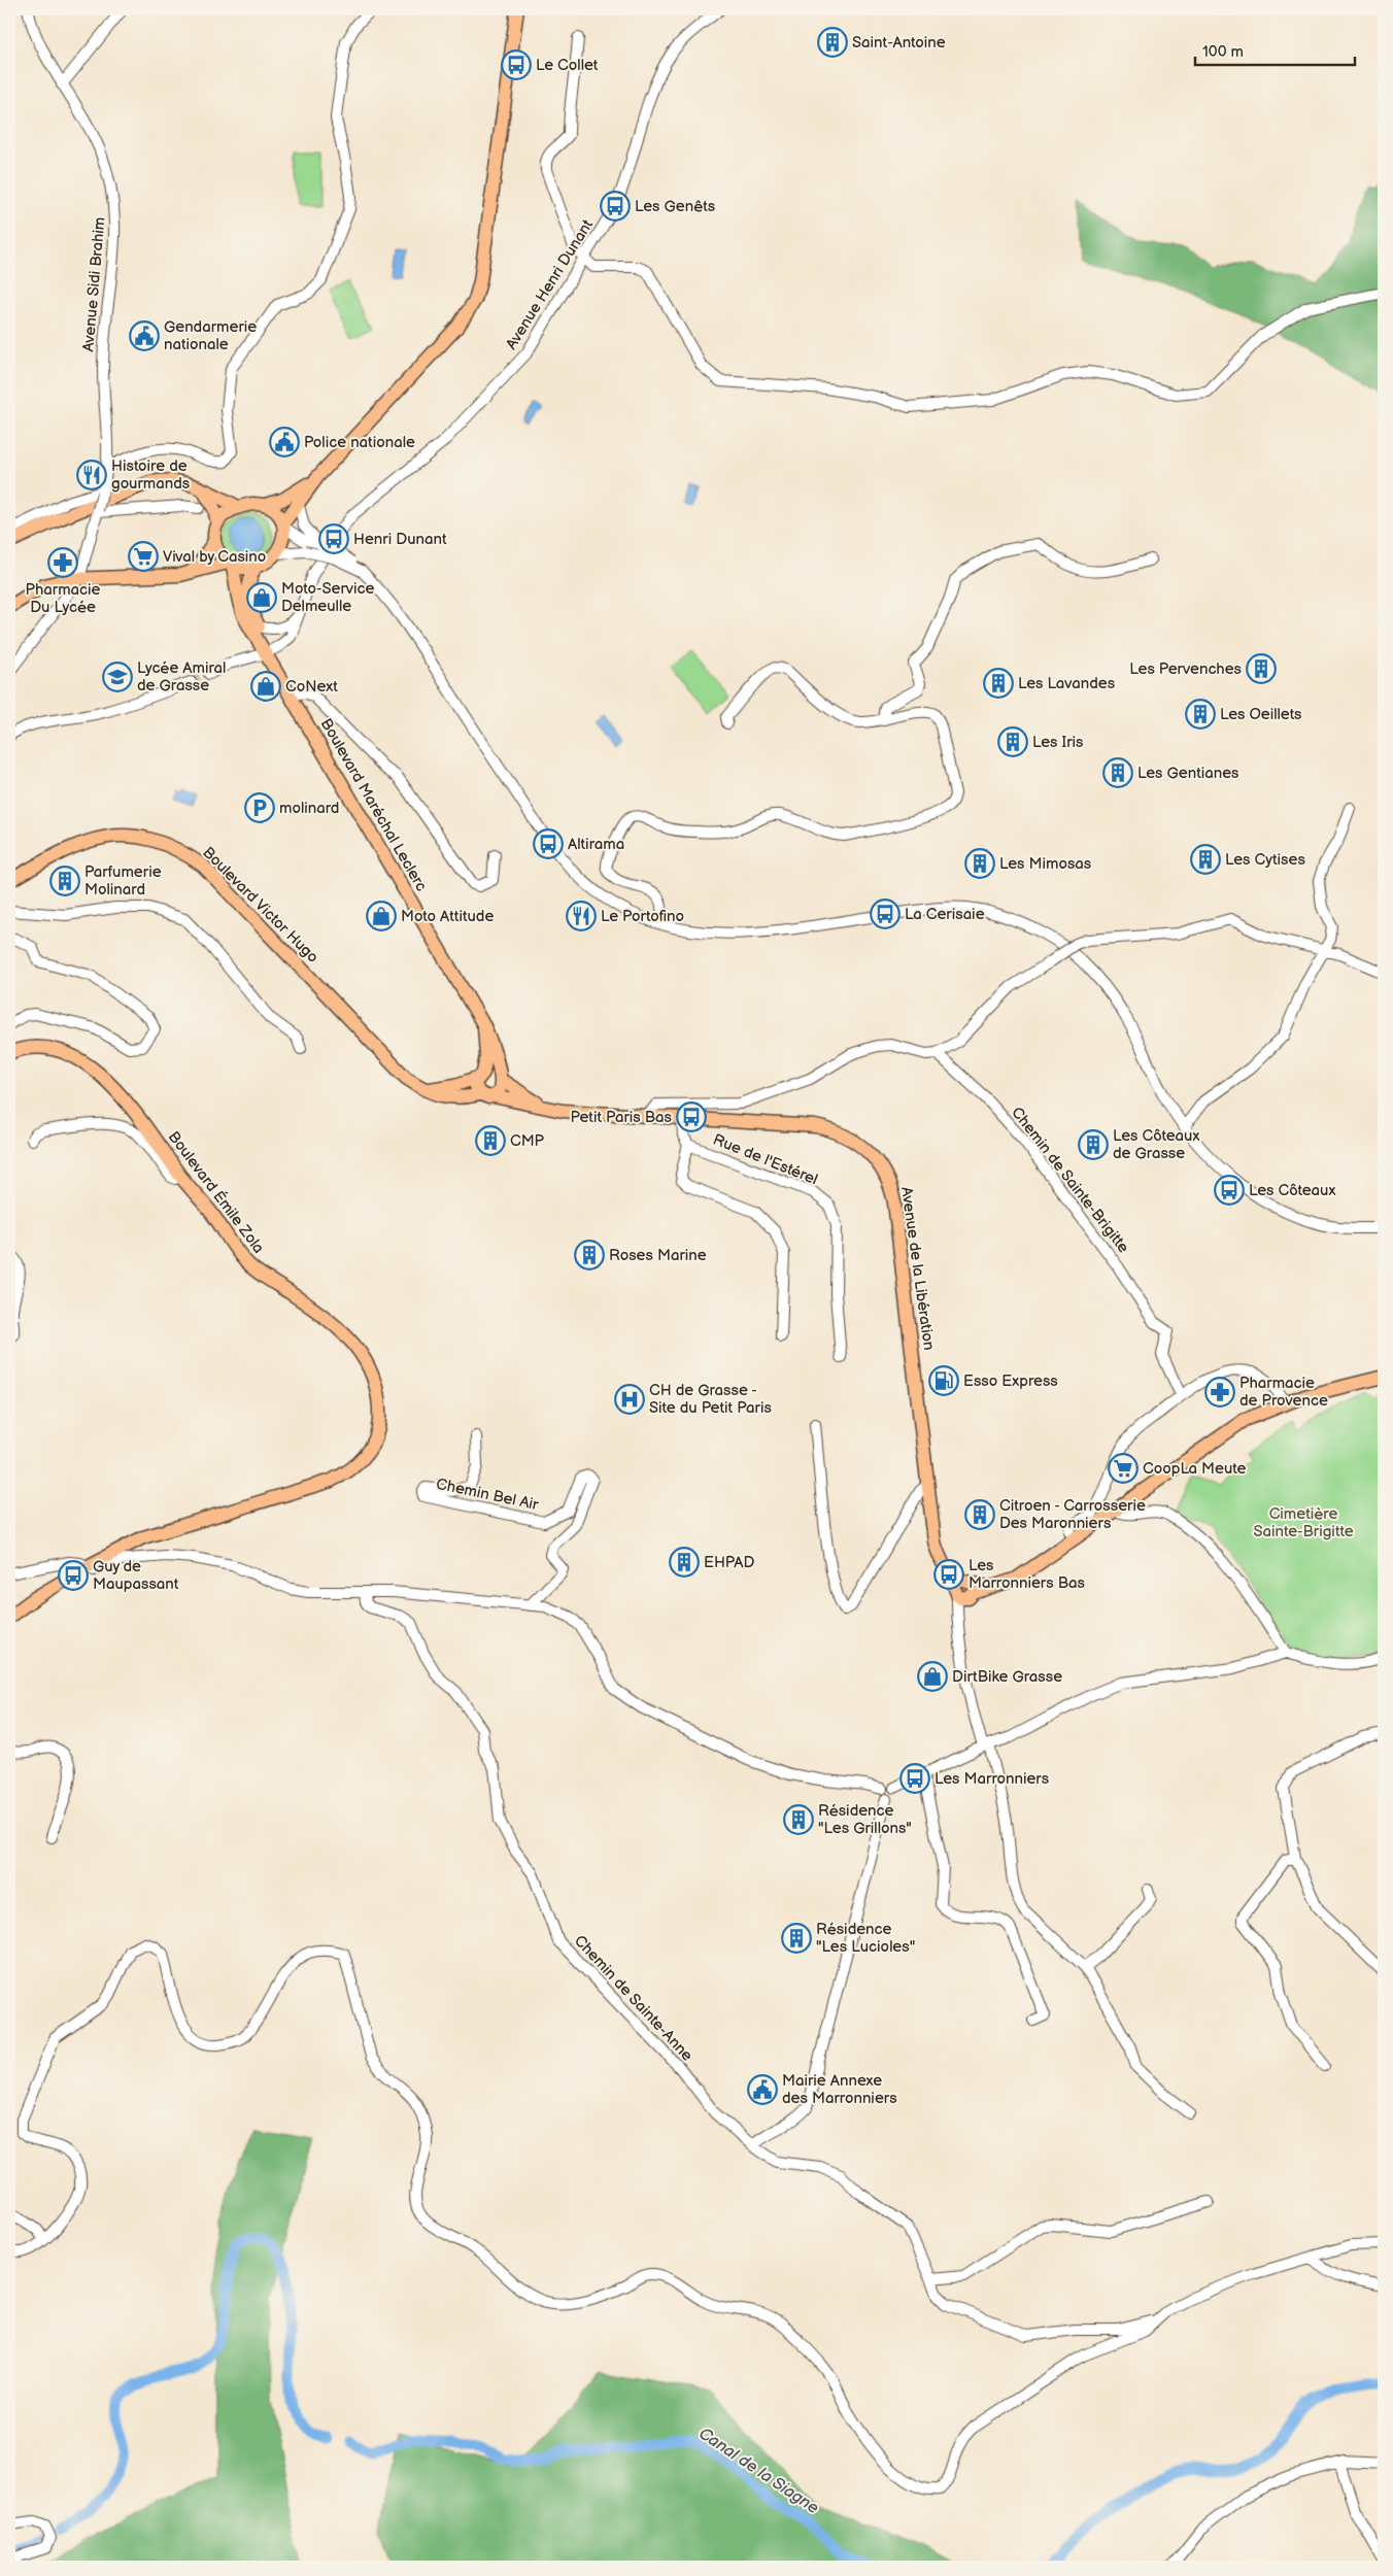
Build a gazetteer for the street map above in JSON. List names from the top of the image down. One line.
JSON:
{"streets":{"main road":["Boulevard Maréchal Leclerc","Boulevard Victor Hugo","Boulevard Émile Zola","Avenue de la Libération"],"street":["Avenue Sidi Brahim","Avenue Henri Dunant","Rue de l'Estérel","Chemin de Sainte-Brigitte","Chemin Bel Air","Chemin de Sainte-Anne"]},"crossings":[["Avenue Henri Dunant","Boulevard Maréchal Leclerc"],["Boulevard Maréchal Leclerc","Boulevard Victor Hugo"],["Boulevard Maréchal Leclerc","Avenue de la Libération"],["Boulevard Victor Hugo","Avenue de la Libération"],["Rue de l'Estérel","Avenue de la Libération"]],"water":["Canal de la Siagne"],"parks":["Cimetière Sainte-Brigitte"],"places":{"building":["Saint-Antoine","Les Pervenches","Les Lavandes","Les Oeillets","Les Iris","Les Gentianes","Les Cytises","Les Mimosas","Parfumerie Molinard","CMP","Les Côteaux de Grasse","Roses Marine","Citroen - Carrosserie Des Maronniers","EHPAD","Résidence \"Les Grillons\"","Résidence \"Les Lucioles\""],"bus stop":["Le Collet","Les Genêts","Henri Dunant","Altirama","La Cerisaie","Petit Paris Bas","Les Côteaux","Les Marronniers Bas","Guy de Maupassant","Les Marronniers"],"public building":["Gendarmerie nationale","Police nationale","Mairie Annexe des Marronniers"],"restaurant":["Histoire de gourmands","Le Portofino"],"supermarket":["Vival by Casino","CoopLa Meute"],"pharmacy":["Pharmacie Du Lycée","Pharmacie de Provence"],"shop":["Moto-Service Delmeulle","CoNext","Moto Attitude","DirtBike Grasse"],"school or university":["Lycée Amiral de Grasse"],"parking":["molinard"],"fuel station":["Esso Express"],"hospital":["CH de Grasse - Site du Petit Paris"]},"scale_bar":"100 m"}
